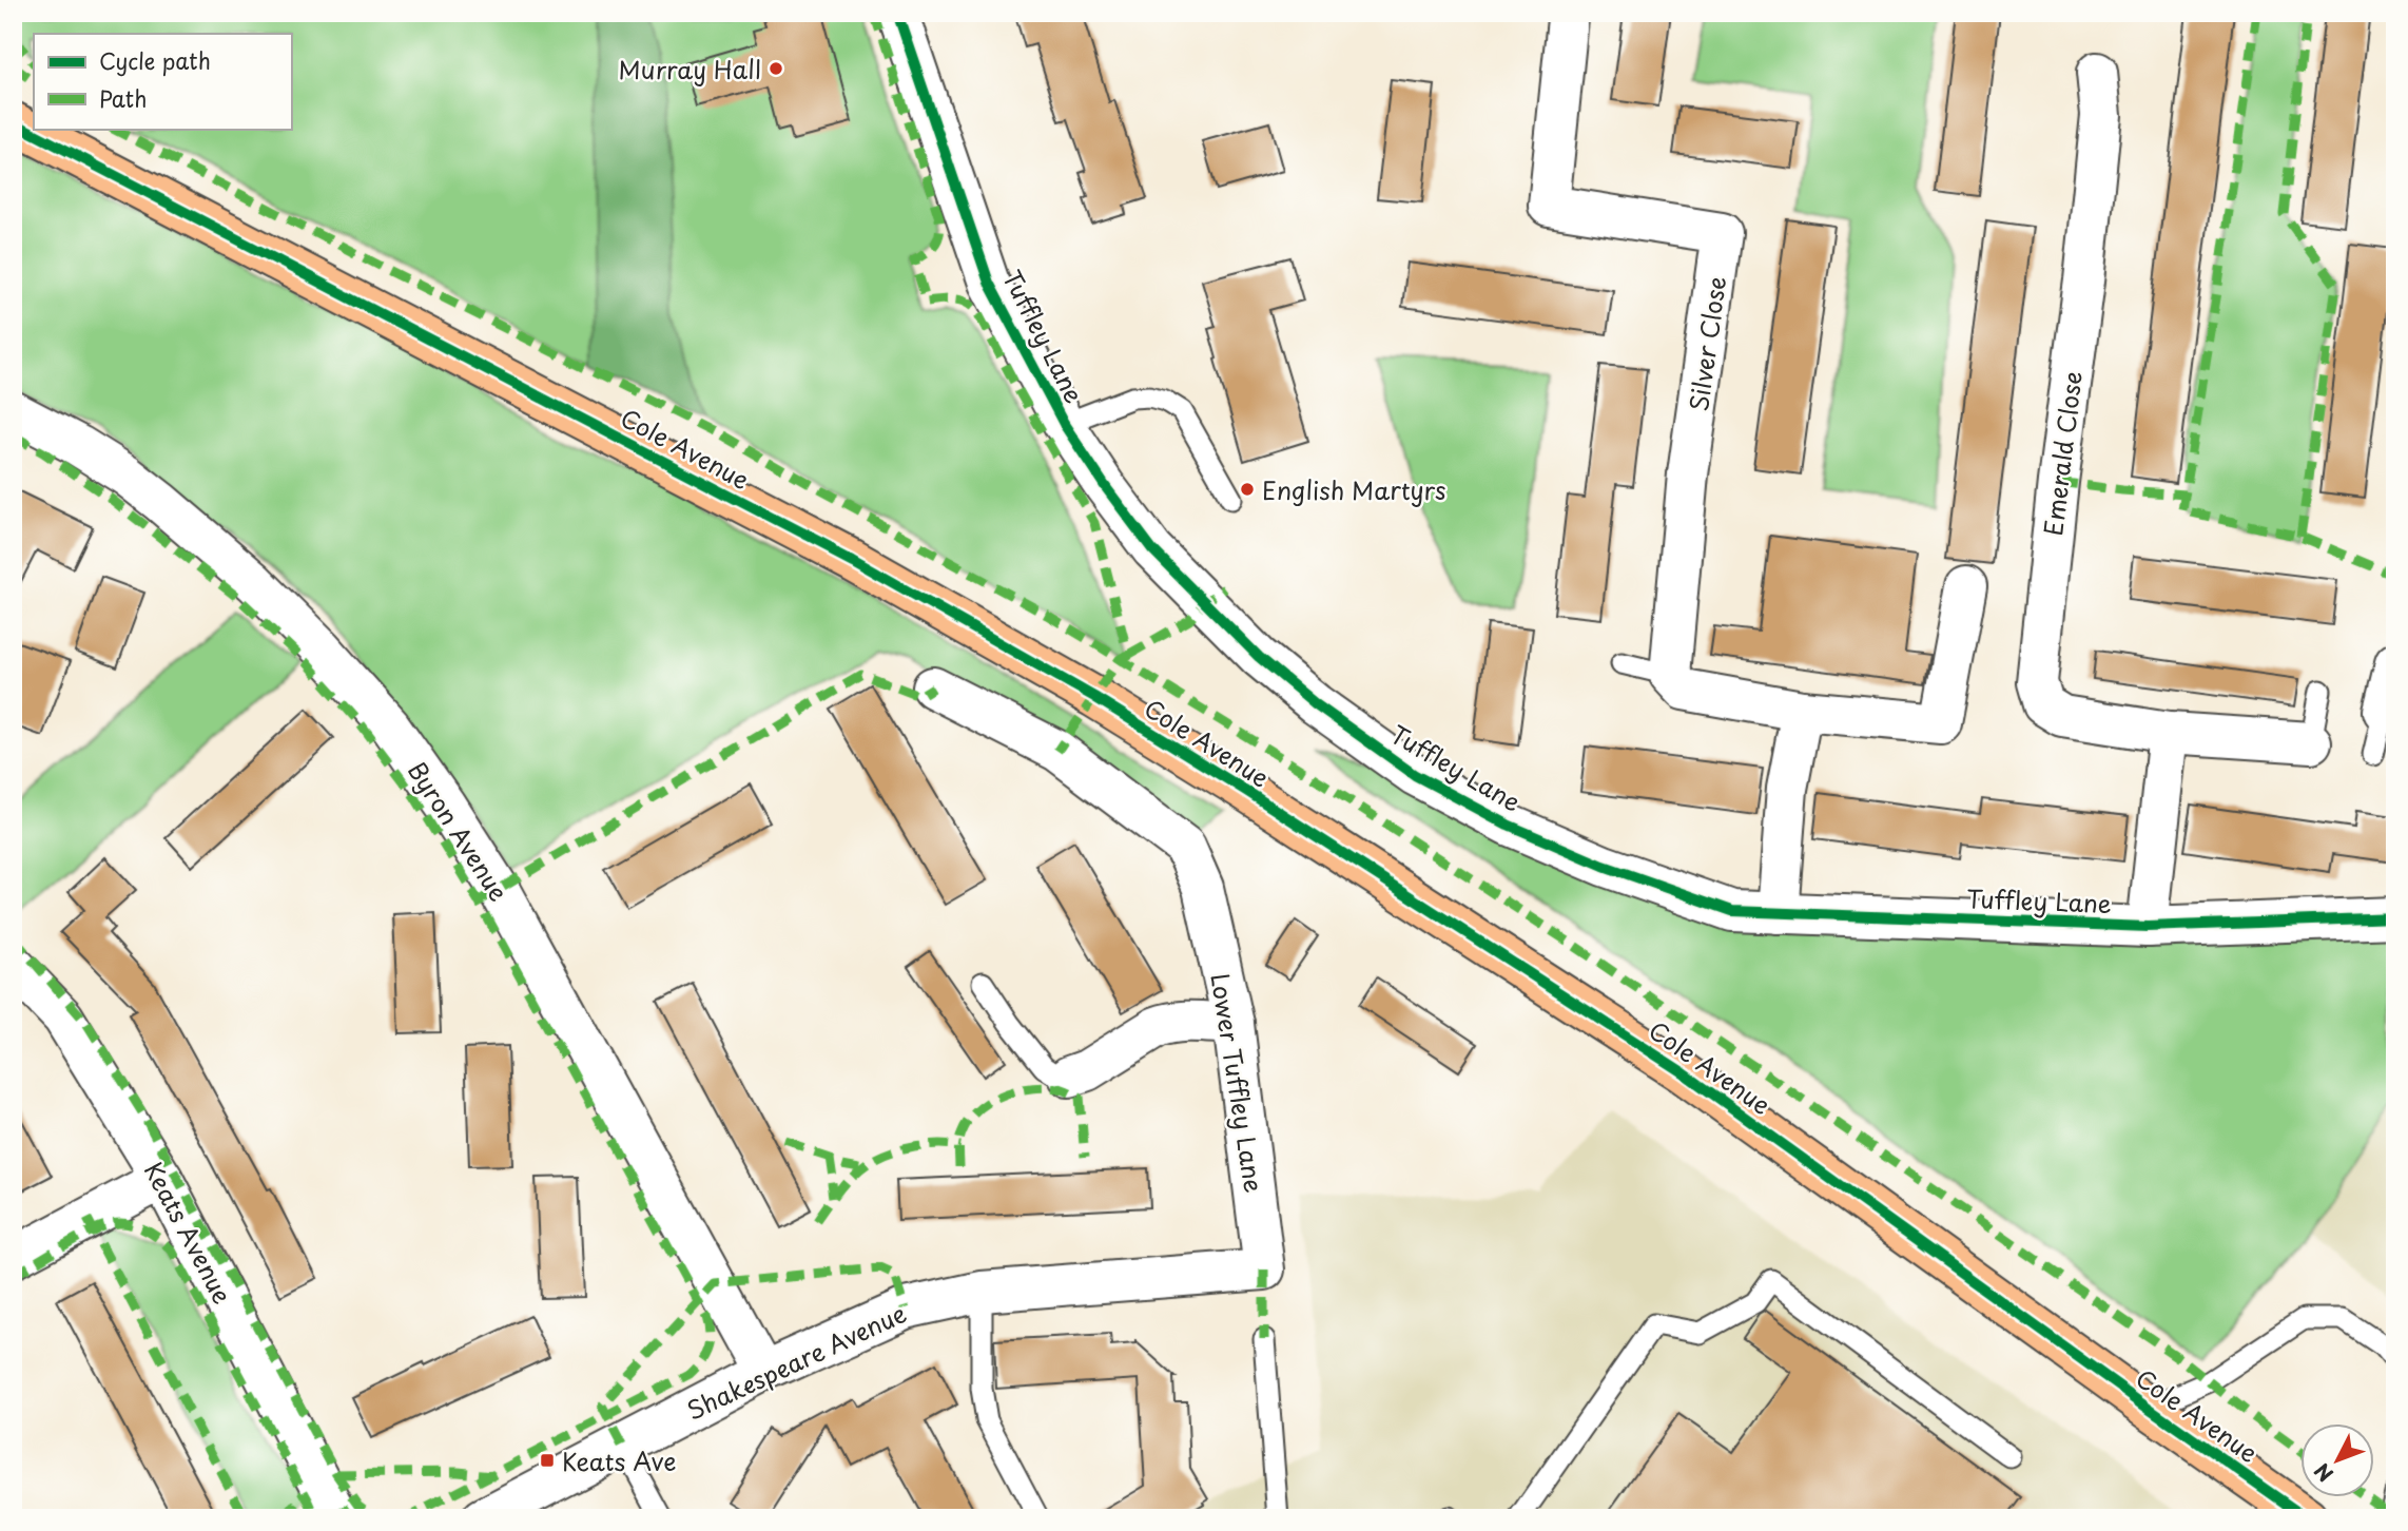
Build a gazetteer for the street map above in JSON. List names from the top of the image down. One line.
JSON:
{"streets":{"highway":["Cole Avenue"],"street":["Tuffley Lane","Silver Close","Emerald Close","Byron Avenue","Lower Tuffley Lane","Keats Avenue","Shakespeare Avenue"]},"crossings":[["Byron Avenue","Shakespeare Avenue"],["Lower Tuffley Lane","Shakespeare Avenue"]],"places":{"other":["Murray Hall","English Martyrs"],"transit":["Keats Ave"]},"legend":["Cycle path","Path"],"north":"bottom left"}
